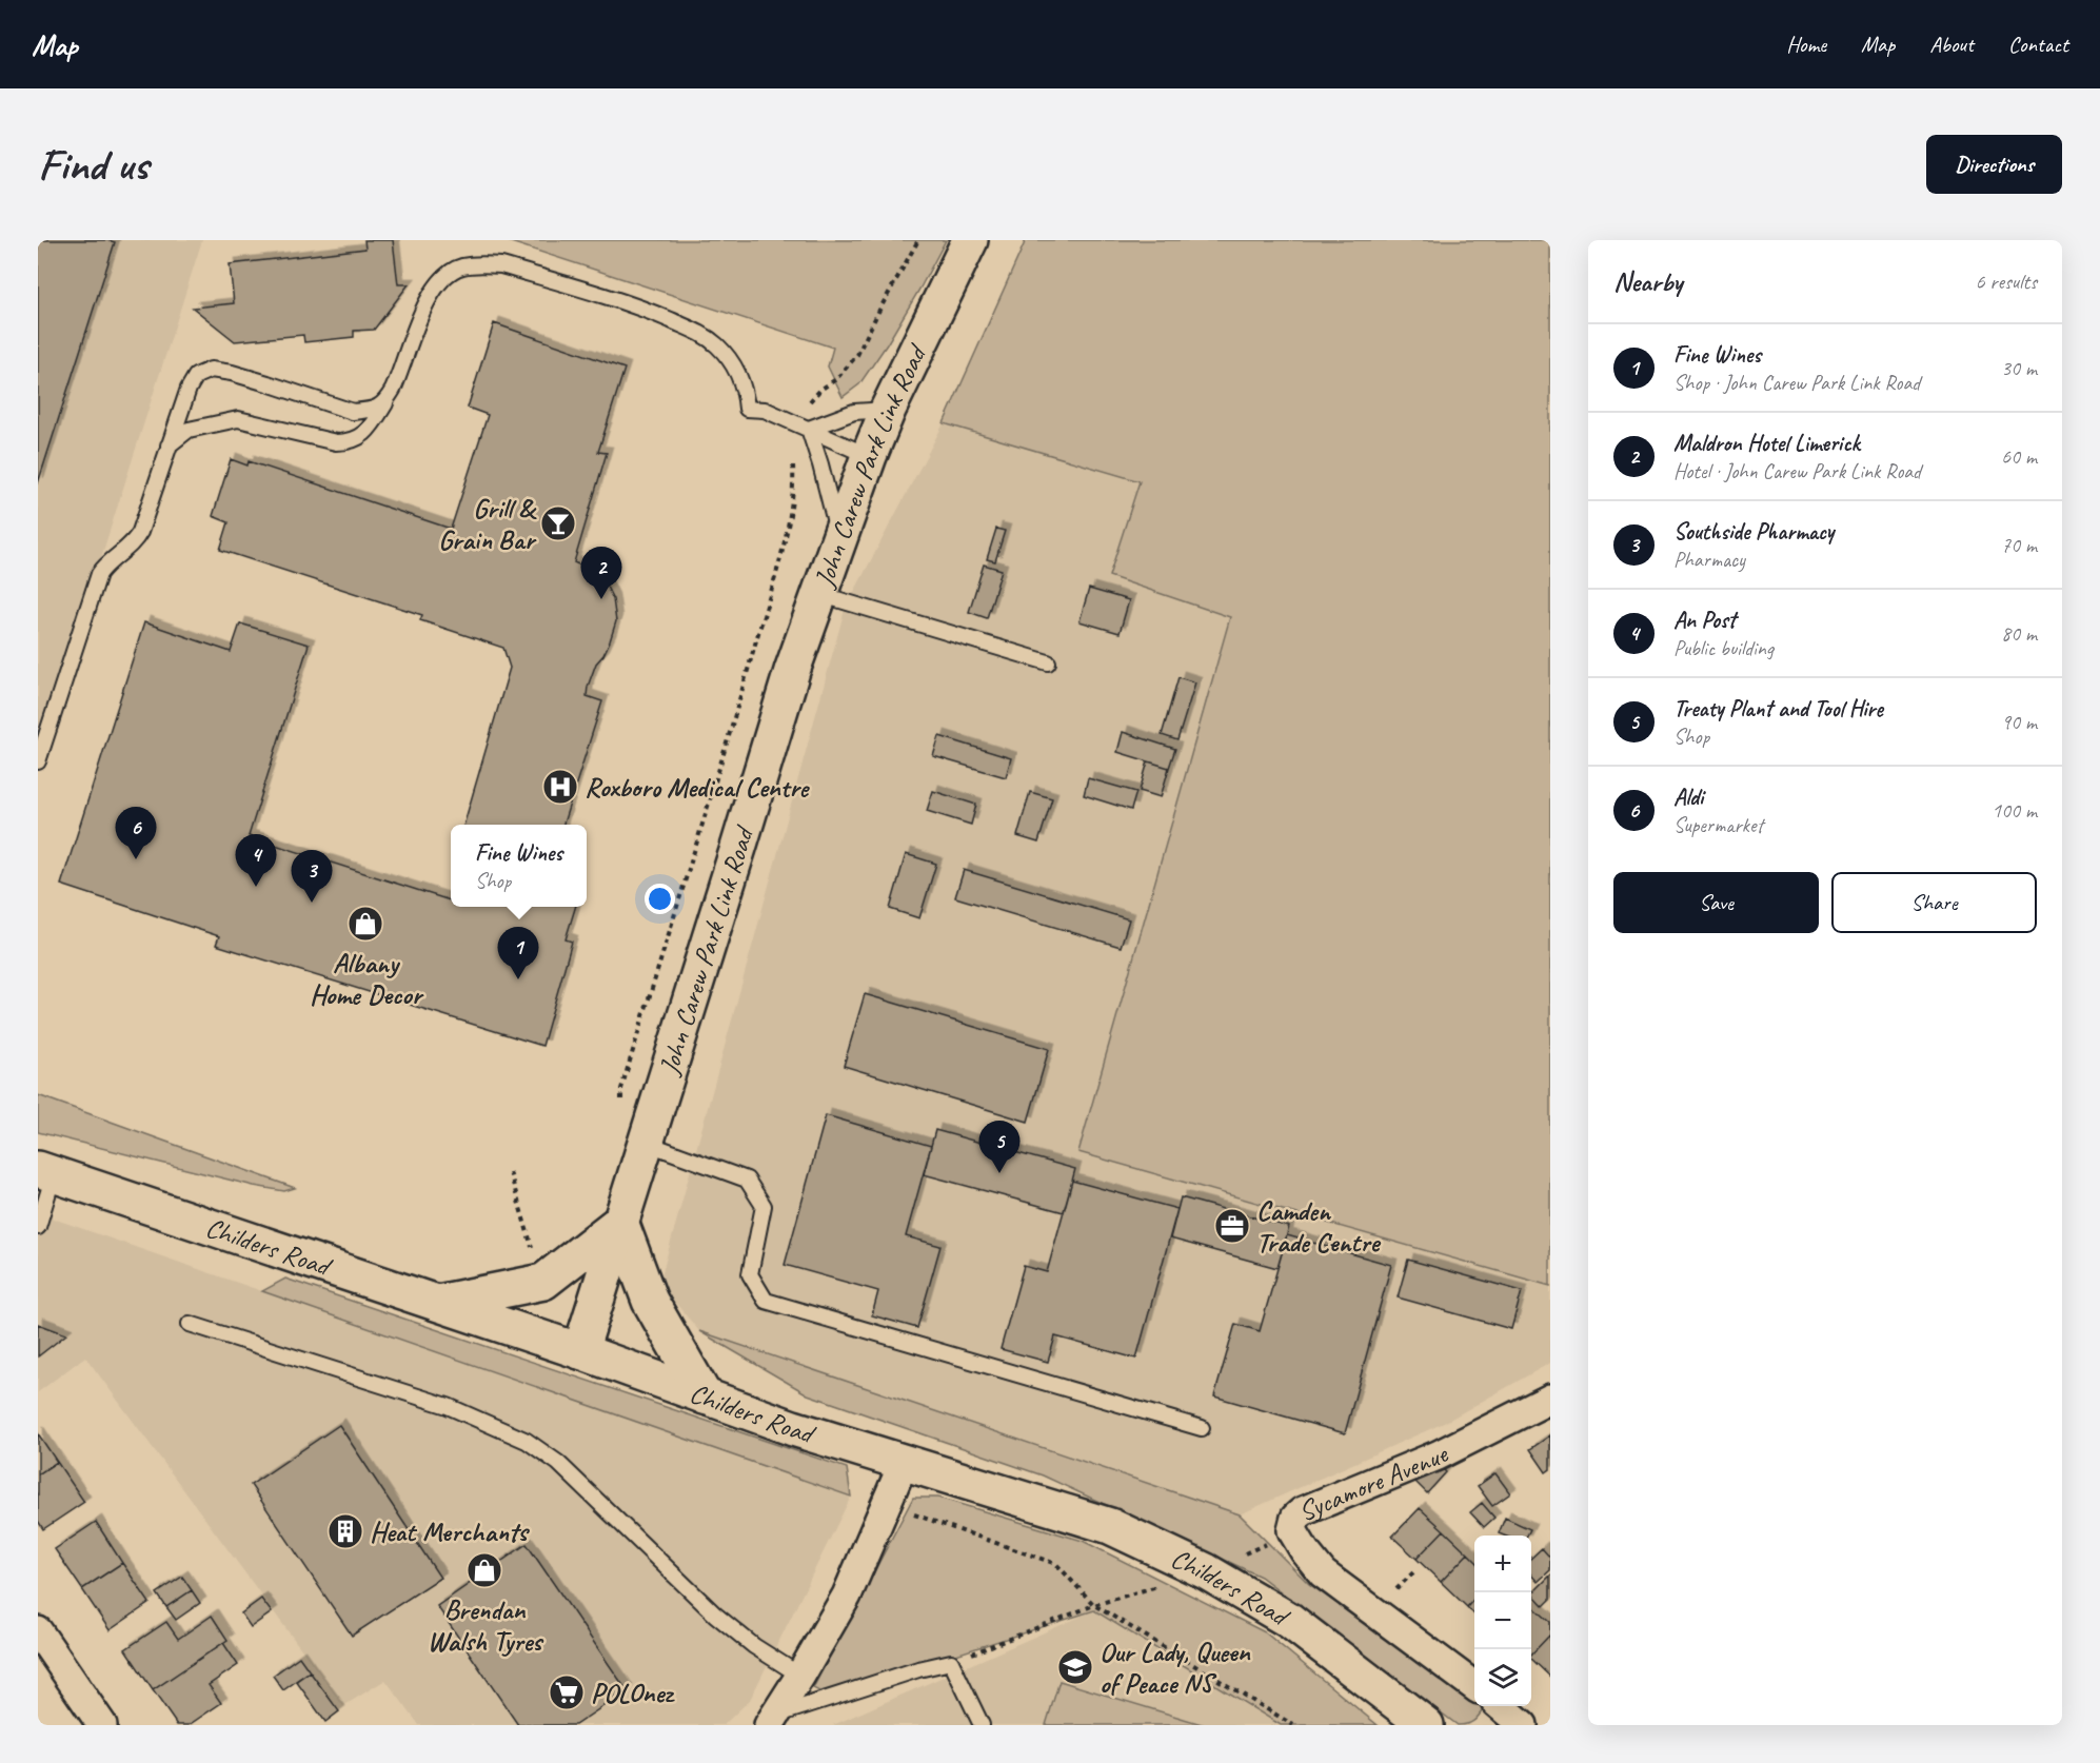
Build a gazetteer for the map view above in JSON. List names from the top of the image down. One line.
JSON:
{"streets":{"main road":["John Carew Park Link Road","Childers Road"],"street":["Sycamore Avenue"]},"crossings":[["John Carew Park Link Road","Childers Road"]],"places":{"bar":["Grill & Grain Bar"],"hospital":["Roxboro Medical Centre"],"shop":["Albany Home Decor","Brendan Walsh Tyres"],"office":["Camden Trade Centre"],"building":["Heat Merchants"],"school or university":["Our Lady, Queen of Peace NS"],"supermarket":["POLOnez"]},"page":{"header":"Map","nav":["Home","Map","About","Contact"],"buttons":["Directions",["Save","Share"]],"title":"Find us","heading":["Nearby","6 results"],"list":[{"mark":"1","name":"Fine Wines","note":"Shop · John Carew Park Link Road","value":"30 m"},{"mark":"2","name":"Maldron Hotel Limerick","note":"Hotel · John Carew Park Link Road","value":"60 m"},{"mark":"3","name":"Southside Pharmacy","note":"Pharmacy","value":"70 m"},{"mark":"4","name":"An Post","note":"Public building","value":"80 m"},{"mark":"5","name":"Treaty Plant and Tool Hire","note":"Shop","value":"90 m"},{"mark":"6","name":"Aldi","note":"Supermarket","value":"100 m"}],"pins":["2","6","4","3","1","5"],"popup":["Fine Wines","Shop"],"map_buttons":["+","−"]}}
